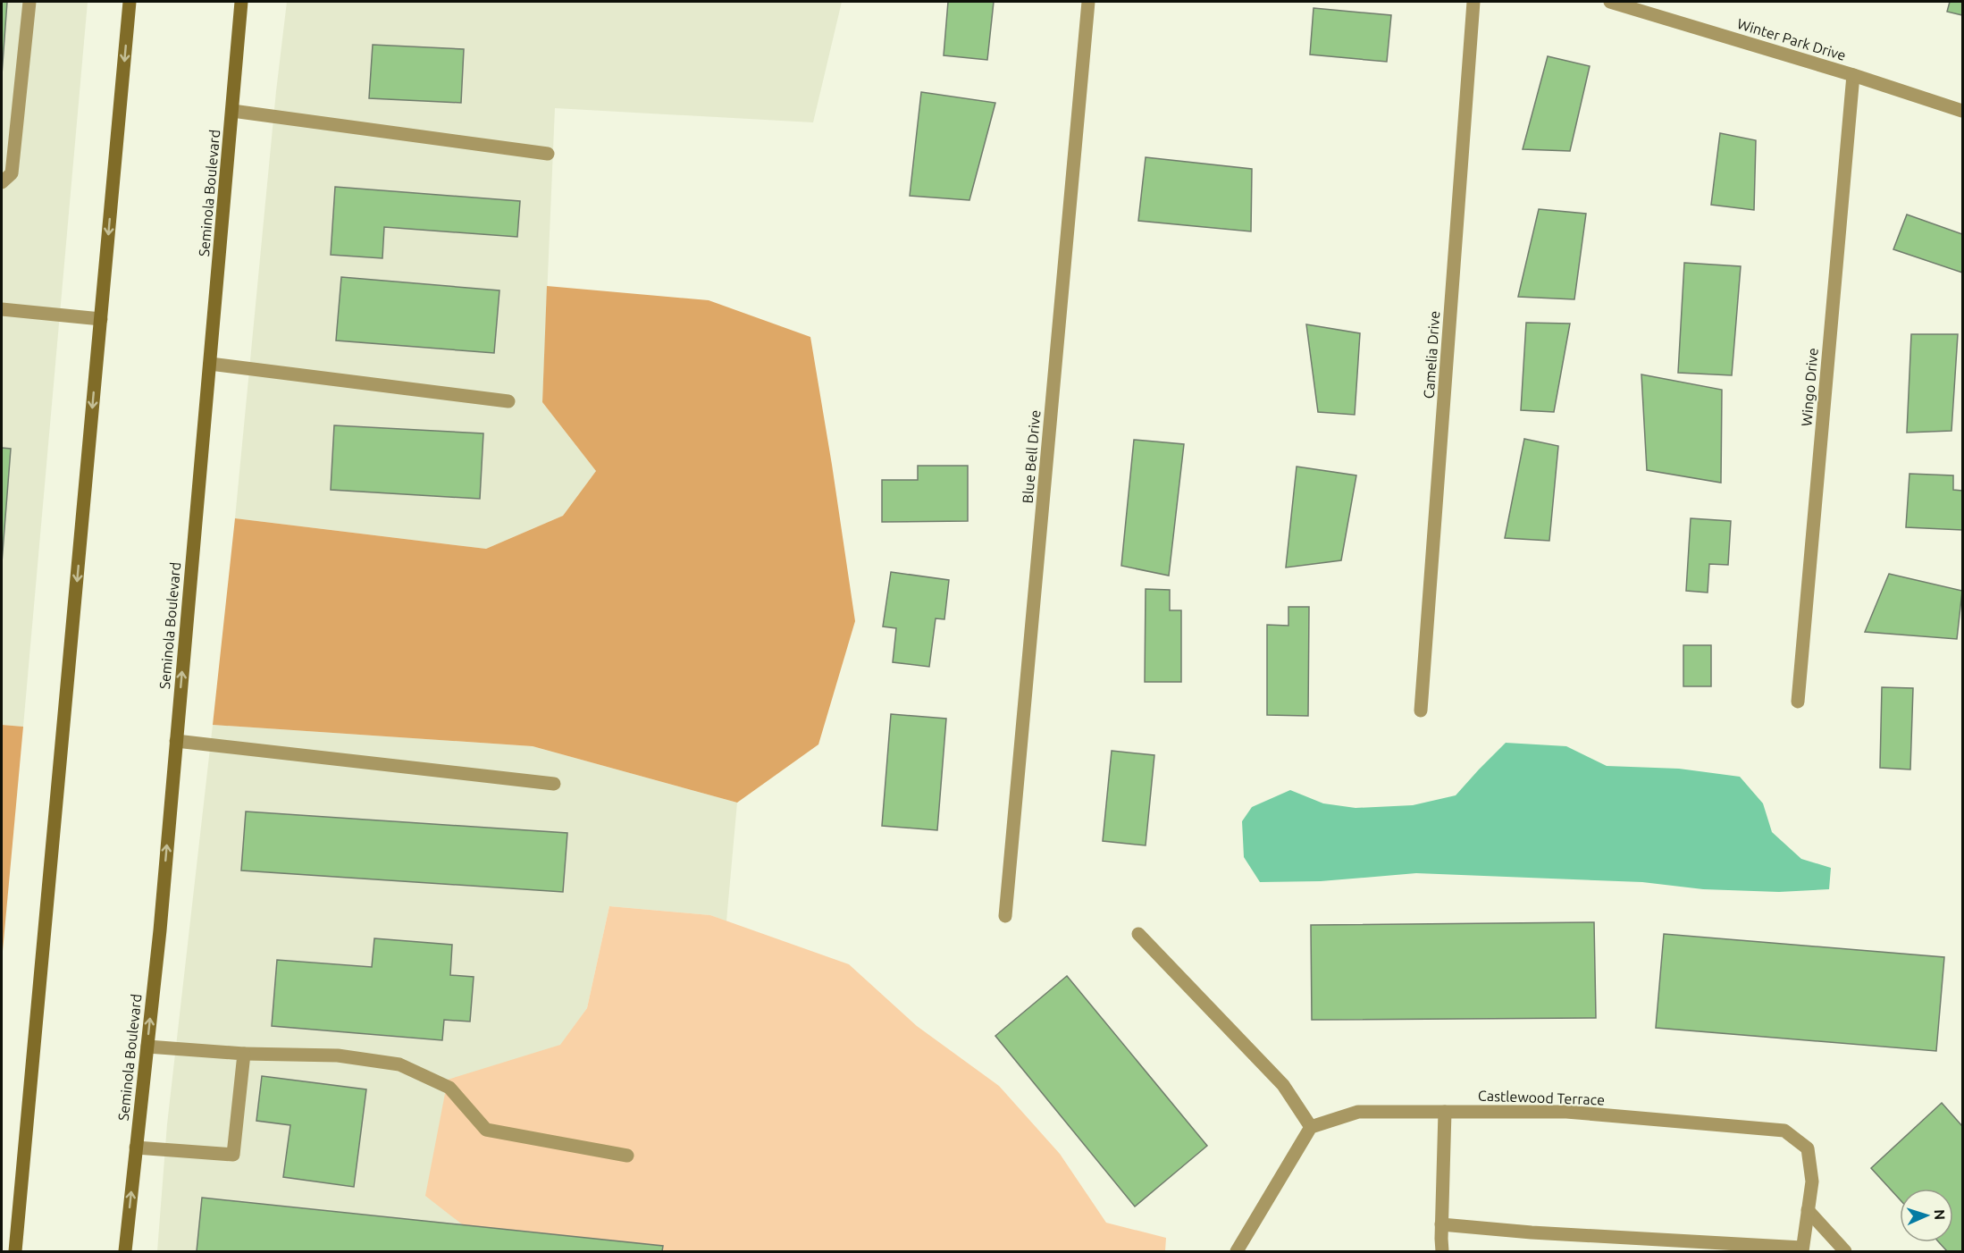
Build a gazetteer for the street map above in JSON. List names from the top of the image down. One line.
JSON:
{"streets":{"main road":["Seminola Boulevard"],"street":["Winter Park Drive","Camelia Drive","Wingo Drive","Blue Bell Drive","Castlewood Terrace"]},"crossings":[["Winter Park Drive","Wingo Drive"]],"north":"right"}
